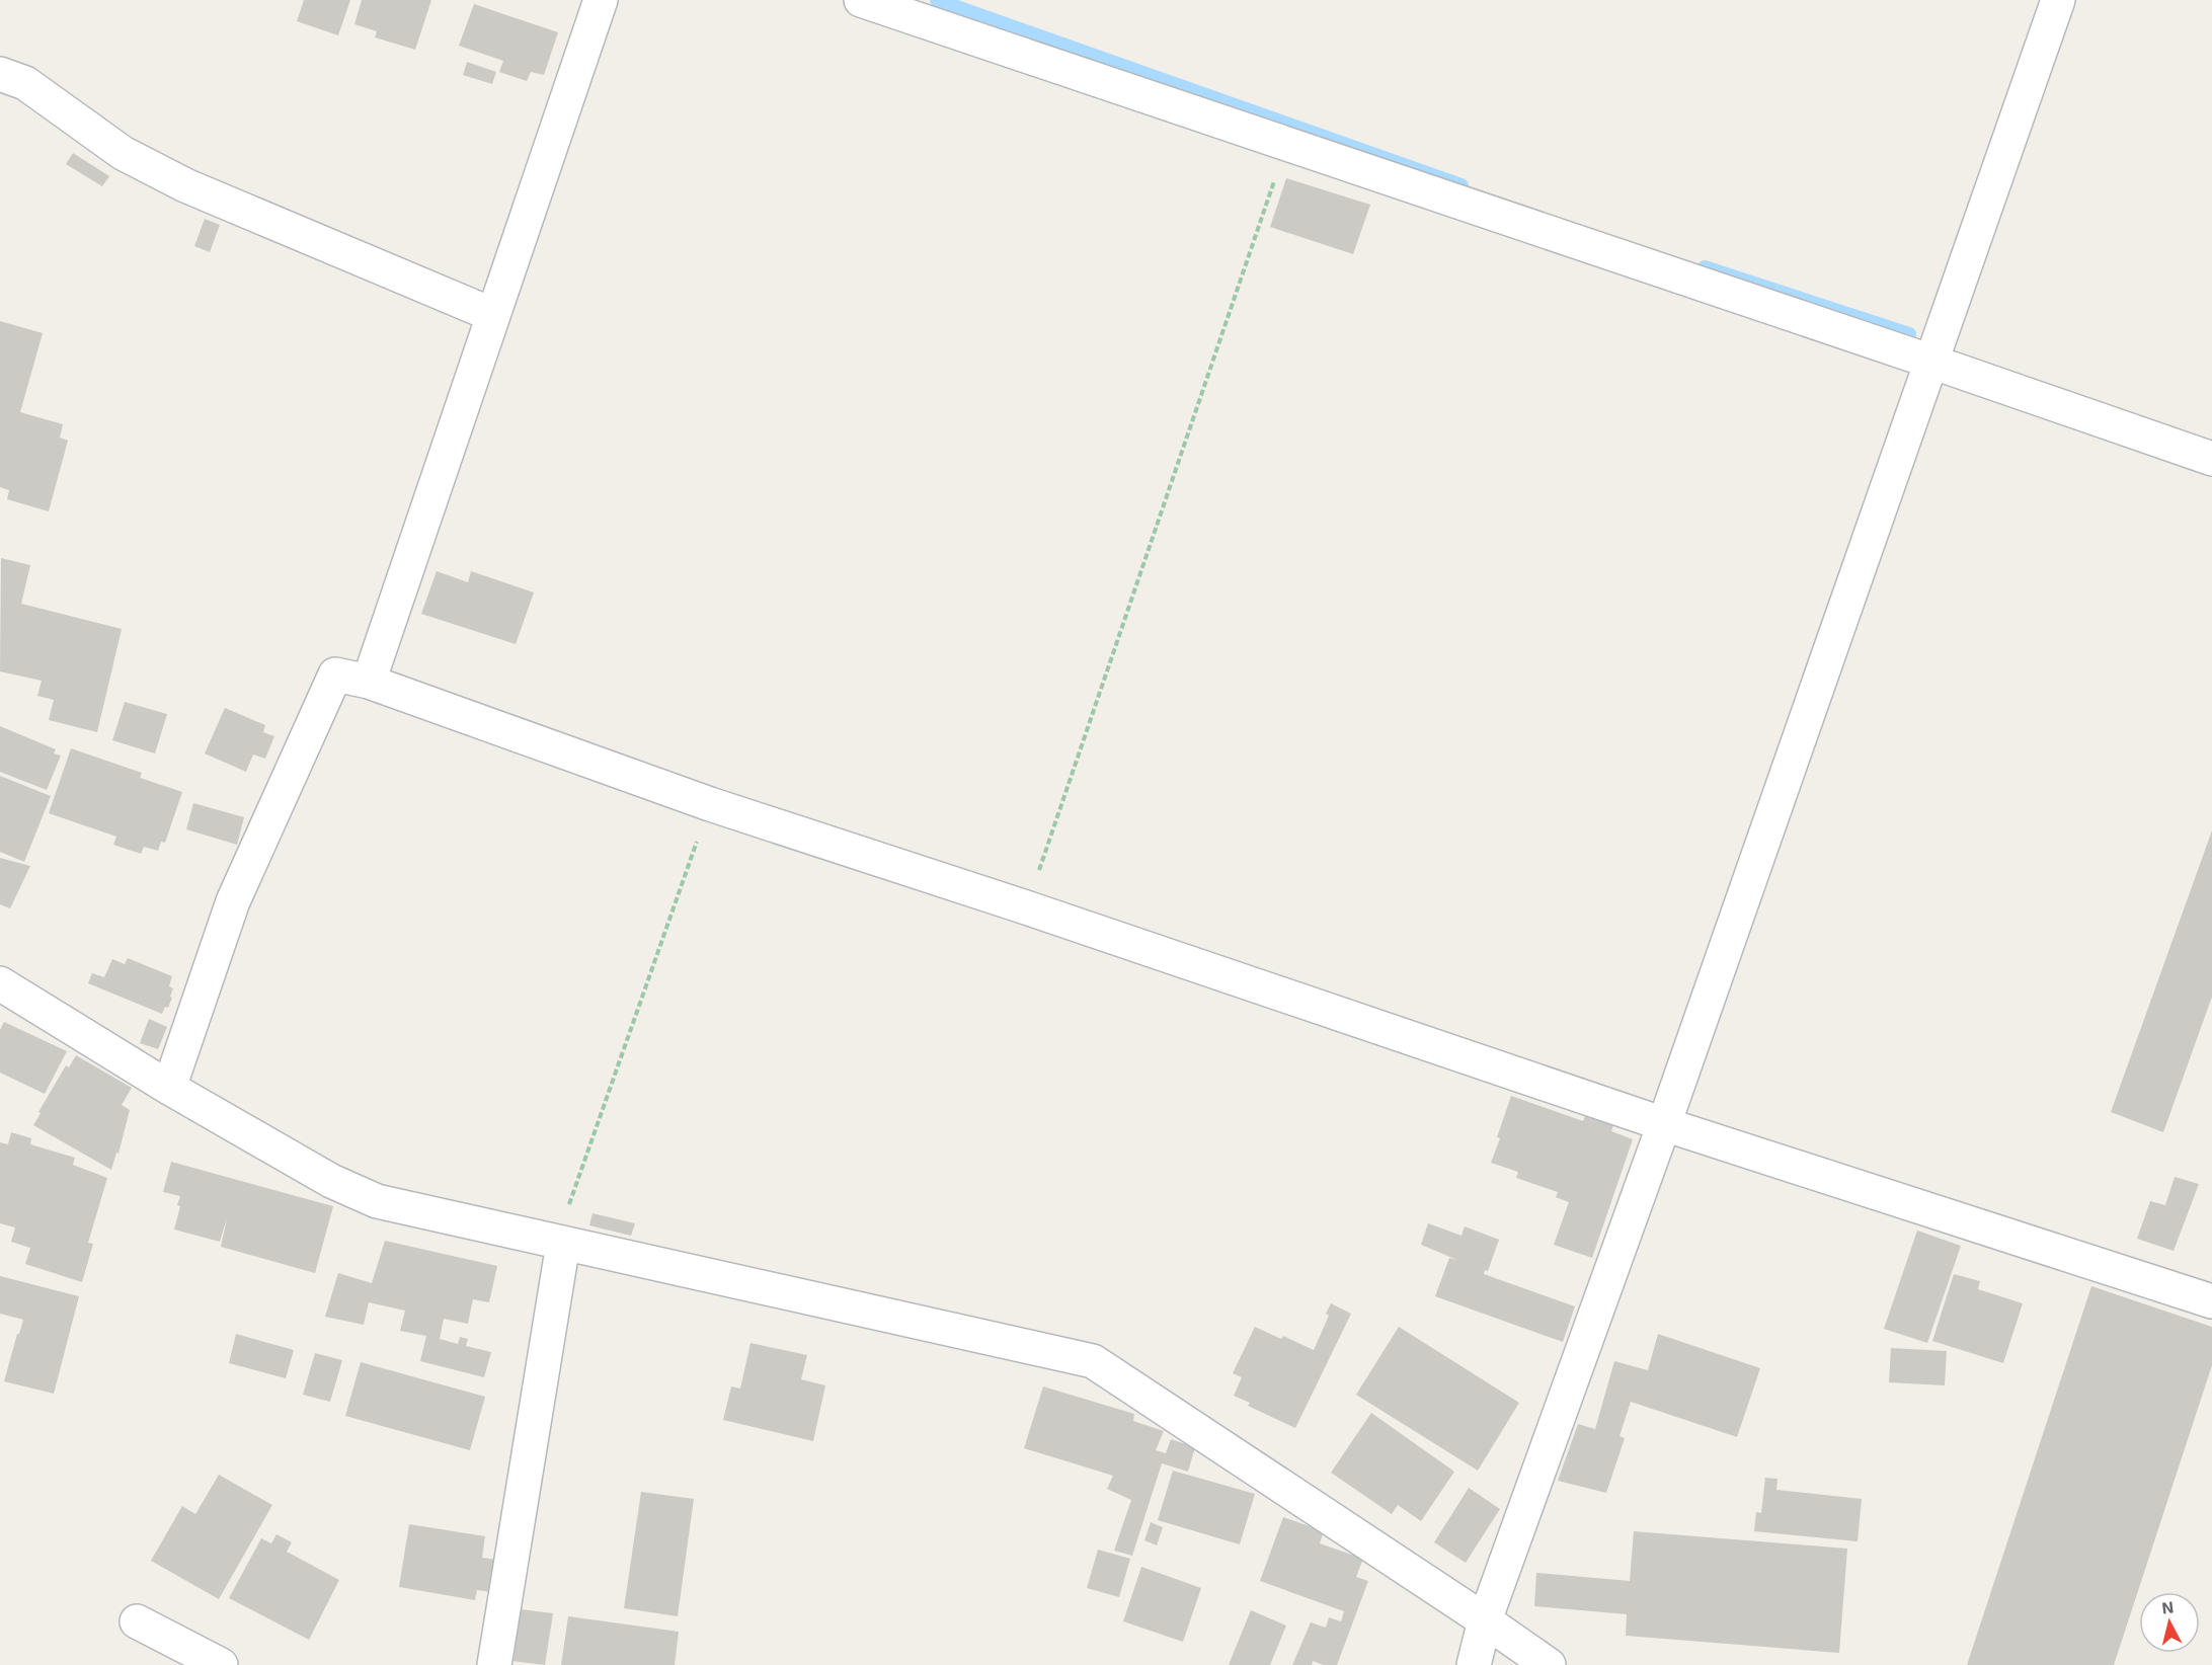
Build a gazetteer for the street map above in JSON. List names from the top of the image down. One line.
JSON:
{"north":"top"}
